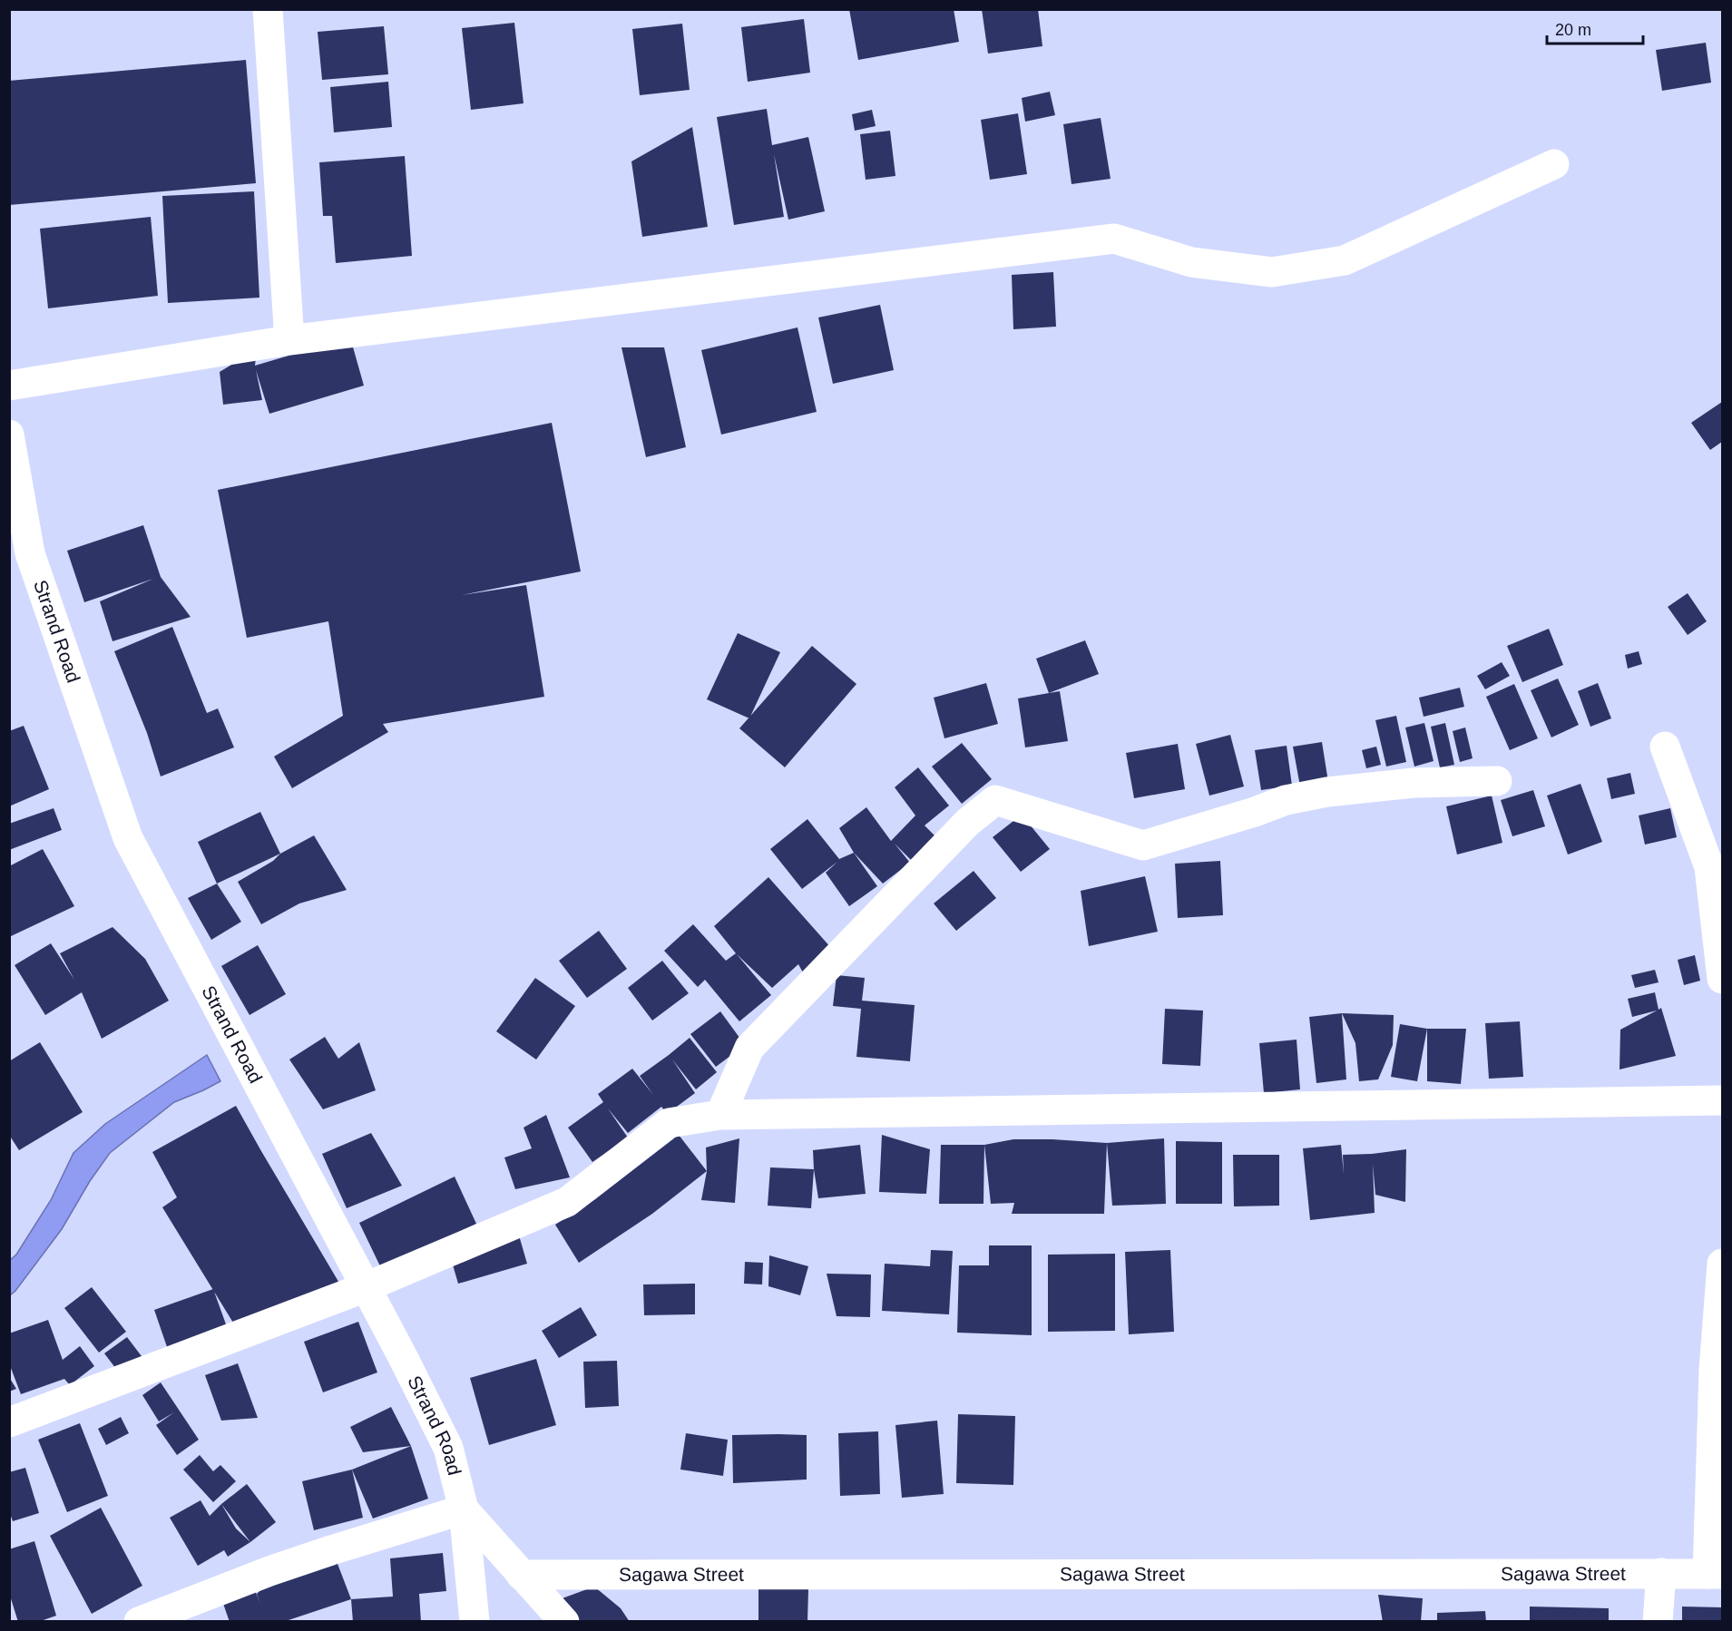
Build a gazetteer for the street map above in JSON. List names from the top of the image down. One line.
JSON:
{"streets":{"street":["Strand Road","Sagawa Street"]},"scale_bar":"20 m"}
